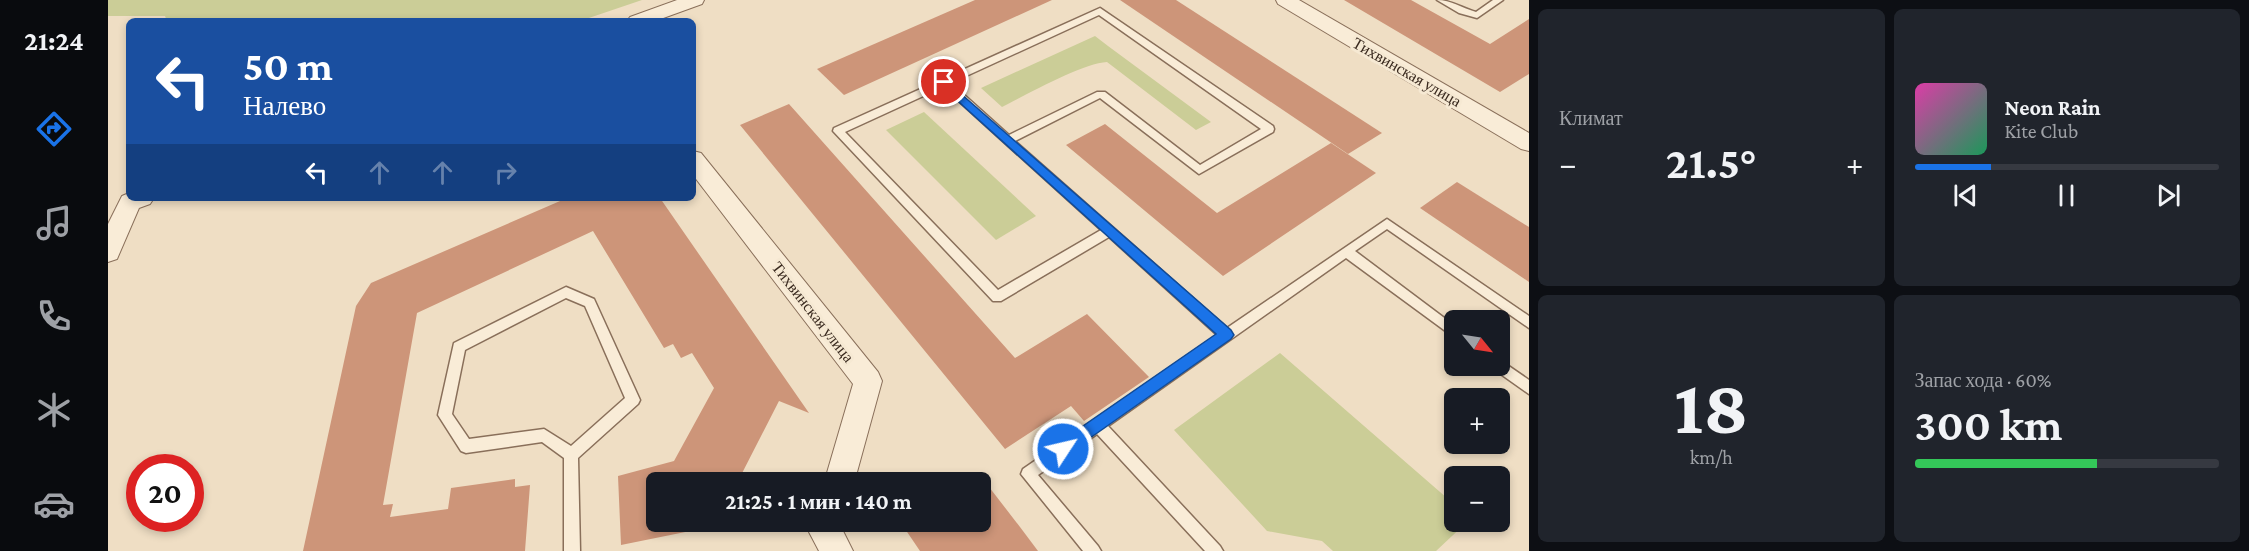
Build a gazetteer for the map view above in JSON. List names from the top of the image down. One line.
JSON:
{"streets":{"street":["Тихвинская улица"]},"north":"bottom right","page":{"tabs":"21:24","tile":["Климат",["18","km/h"],["Запас хода · 60%","300 km"]],"turn":["50 m","Налево"],"song":["Neon Rain","Kite Club"],"heat":["−","21.5°","+"],"map_buttons":["+","−"],"limit":"20","trip":"21:25 · 1 мин · 140 m"}}
